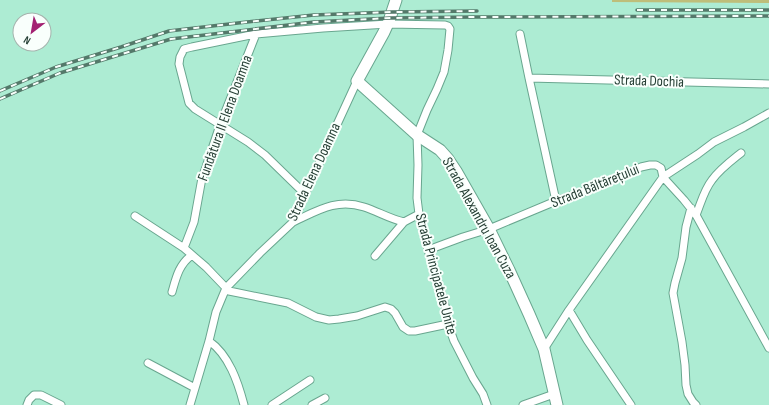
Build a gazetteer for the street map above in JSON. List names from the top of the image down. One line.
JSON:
{"streets":{"street":["Strada Dochia","Fundătura II Elena Doamna","Strada Elena Doamna","Strada Băltărețului","Strada Alexandru Ioan Cuza","Strada Principatele Unite"]},"crossings":[["Strada Elena Doamna","Strada Alexandru Ioan Cuza"],["Strada Băltărețului","Strada Alexandru Ioan Cuza"],["Strada Băltărețului","Strada Principatele Unite"],["Strada Alexandru Ioan Cuza","Strada Principatele Unite"]],"north":"bottom left"}
